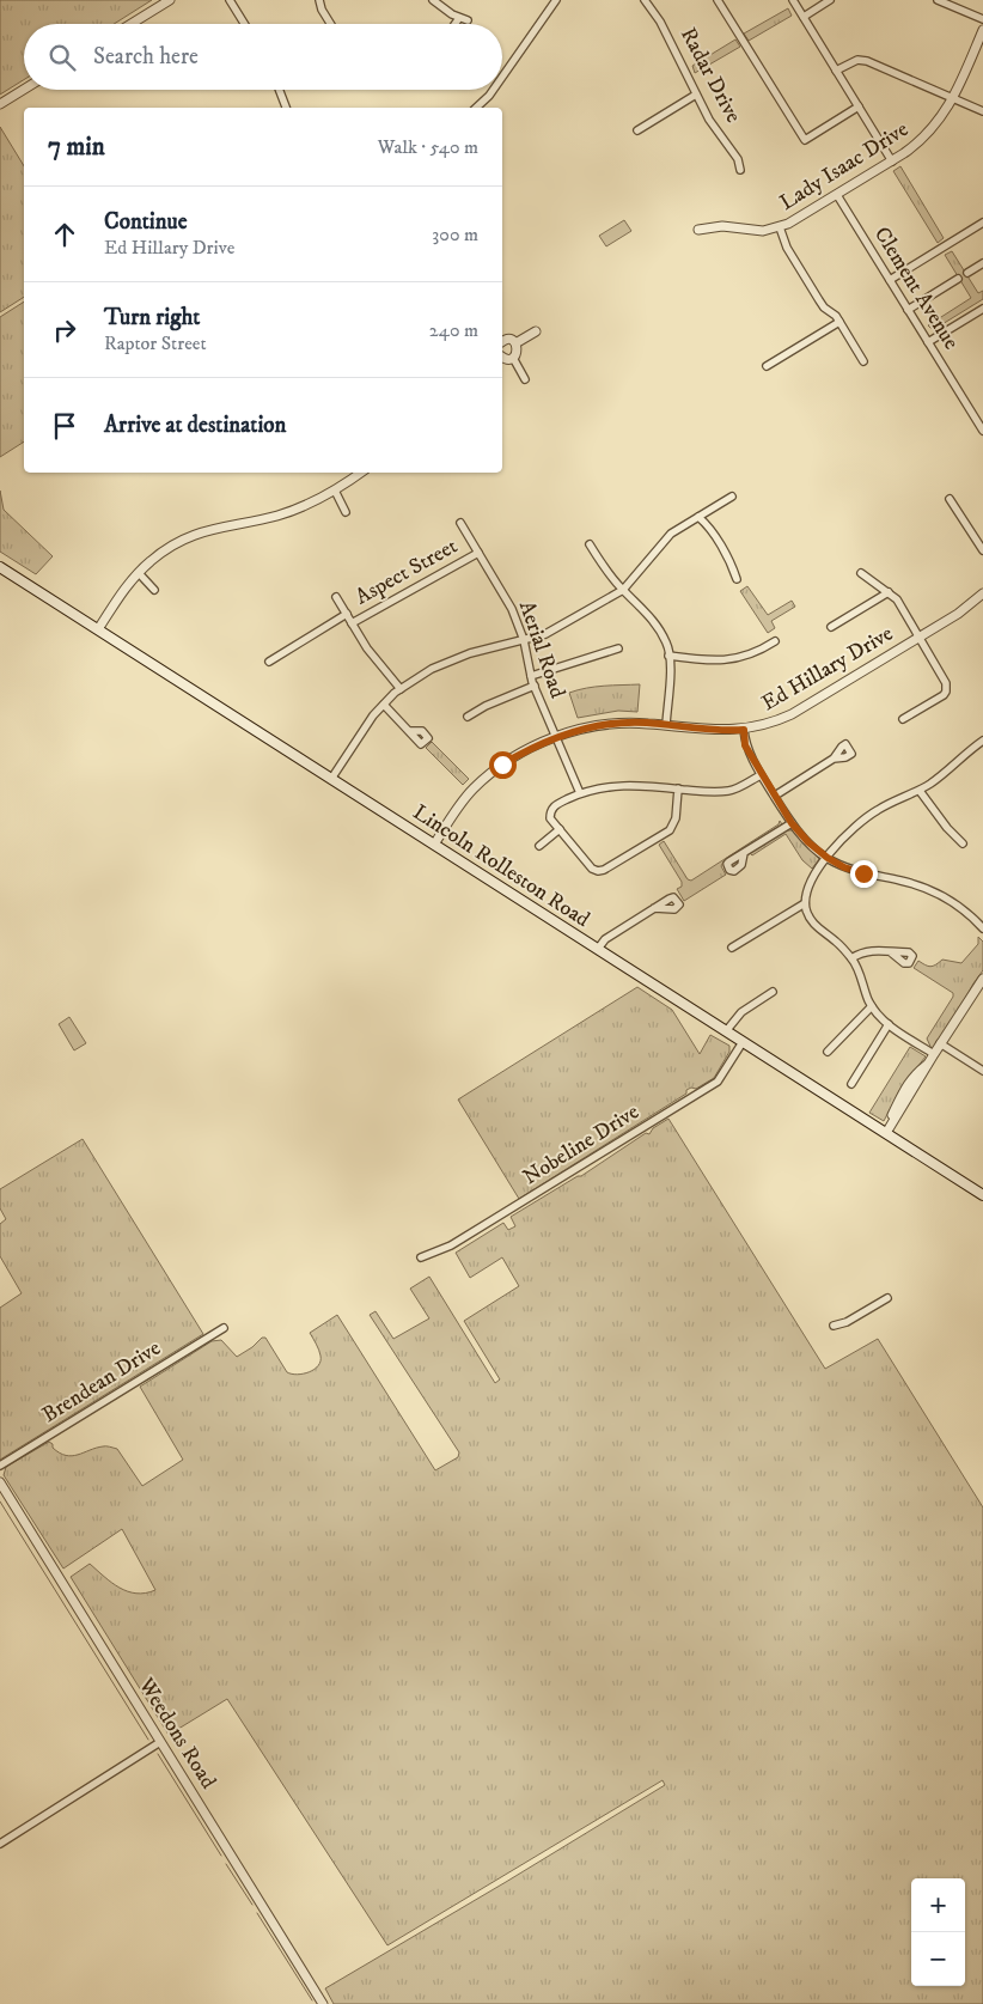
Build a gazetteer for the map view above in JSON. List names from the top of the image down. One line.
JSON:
{"streets":{"main road":["Lincoln Rolleston Road"],"street":["Radar Drive","Lady Isaac Drive","Clement Avenue","Aspect Street","Aerial Road","Ed Hillary Drive","Nobeline Drive","Brendean Drive","Weedons Road"]},"crossings":[["Lady Isaac Drive","Clement Avenue"],["Aspect Street","Aerial Road"],["Aerial Road","Ed Hillary Drive"],["Ed Hillary Drive","Lincoln Rolleston Road"],["Lincoln Rolleston Road","Nobeline Drive"]],"page":{"search":"Search here","heading":["7 min","Walk · 540 m"],"list":[["Continue","Ed Hillary Drive","300 m"],["Turn right","Raptor Street","240 m"],"Arrive at destination"],"map_buttons":["+","−"]}}
